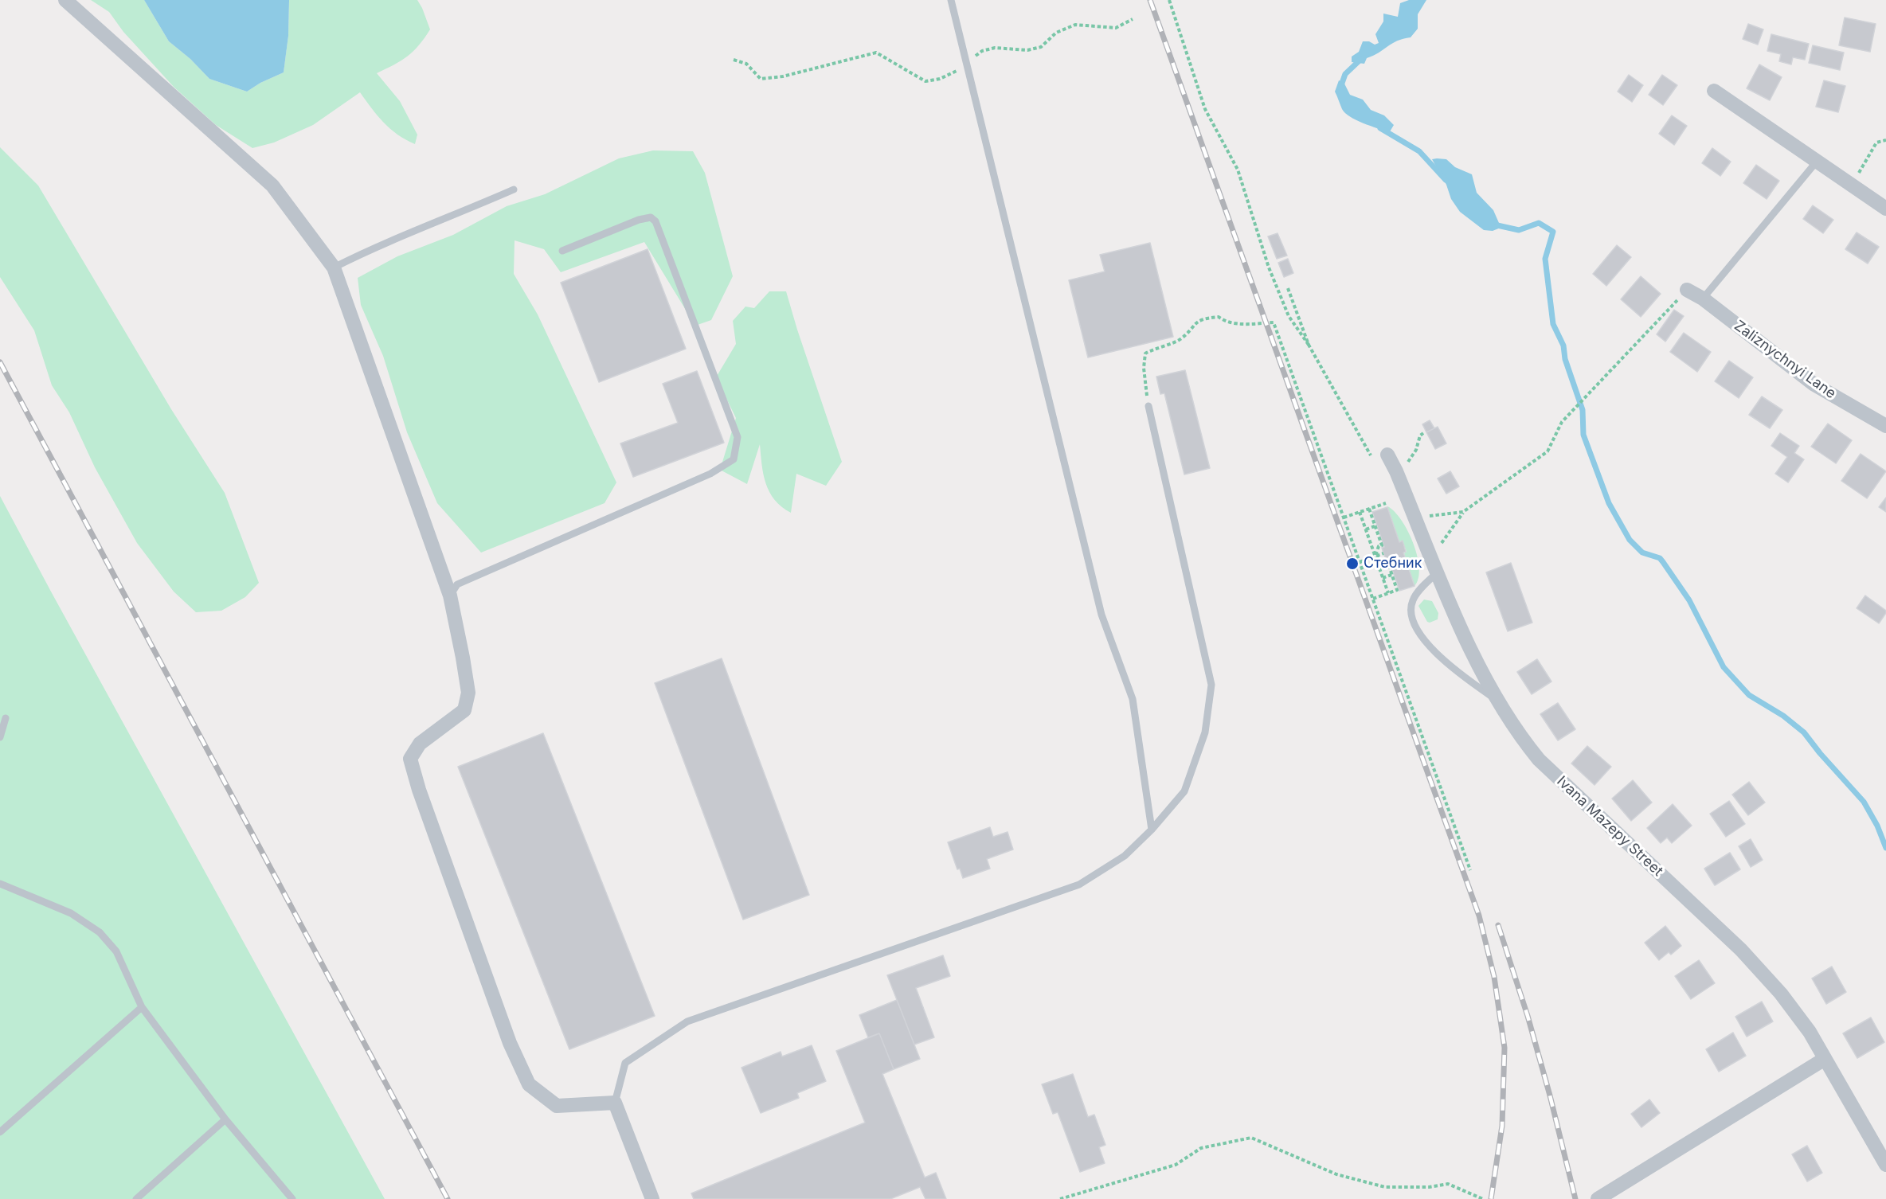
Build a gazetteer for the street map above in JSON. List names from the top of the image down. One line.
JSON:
{"streets":{"street":["Zaliznychnyi Lane","Ivana Mazepy Street"]},"places":["Стебник"]}
